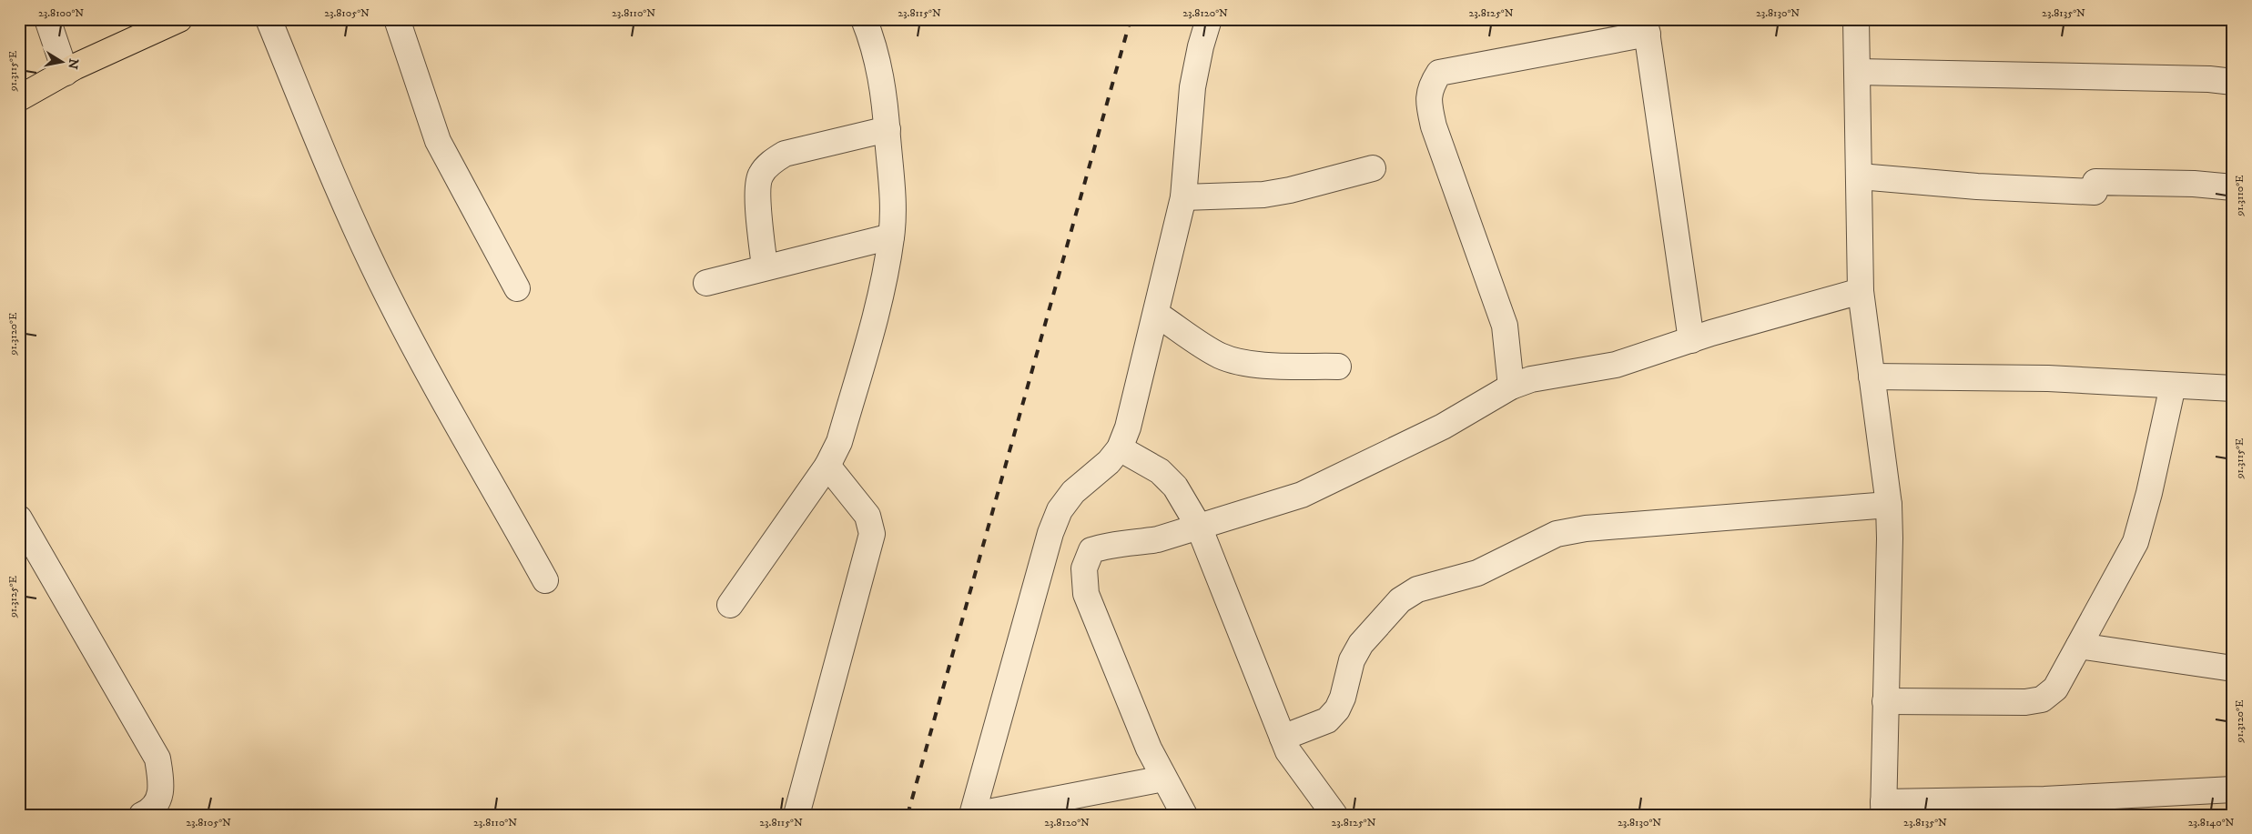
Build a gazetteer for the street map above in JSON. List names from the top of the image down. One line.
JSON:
{"north":"right","coordinates":["23.8100°N","23.8105°N","23.8110°N","23.8115°N","23.8120°N","23.8125°N","23.8130°N","23.8135°N","91.3115°E","91.3110°E","91.3120°E","91.3125°E","23.8140°N"]}
